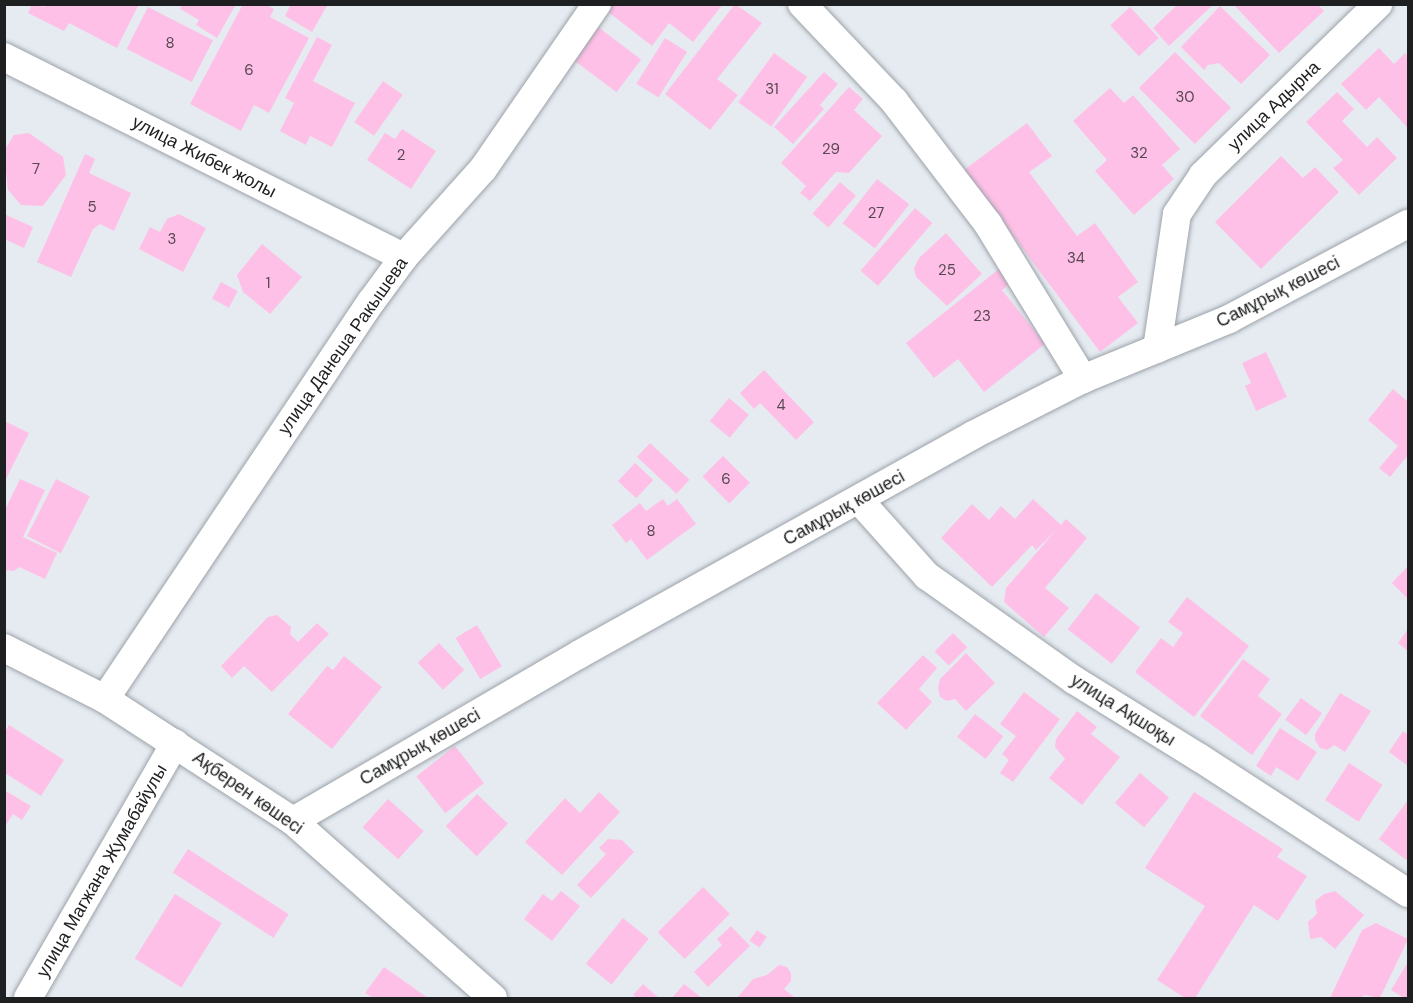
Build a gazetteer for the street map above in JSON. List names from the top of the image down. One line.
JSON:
{"streets":{"street":["улица Адырна","улица Жибек жолы","Самұрық көшесі","улица Данеша Ракышева","улица Ақшоқы","Ақберен көшесі","улица Магжана Жумабайулы"]},"crossings":[["улица Адырна","Самұрық көшесі"],["улица Жибек жолы","улица Данеша Ракышева"],["Самұрық көшесі","улица Ақшоқы"],["Самұрық көшесі","Ақберен көшесі"],["улица Данеша Ракышева","Ақберен көшесі"],["Ақберен көшесі","улица Магжана Жумабайулы"]],"house_numbers":["8","6","31","30","29","32","2","7","5","27","3","34","25","1","23","4","6","8"]}
